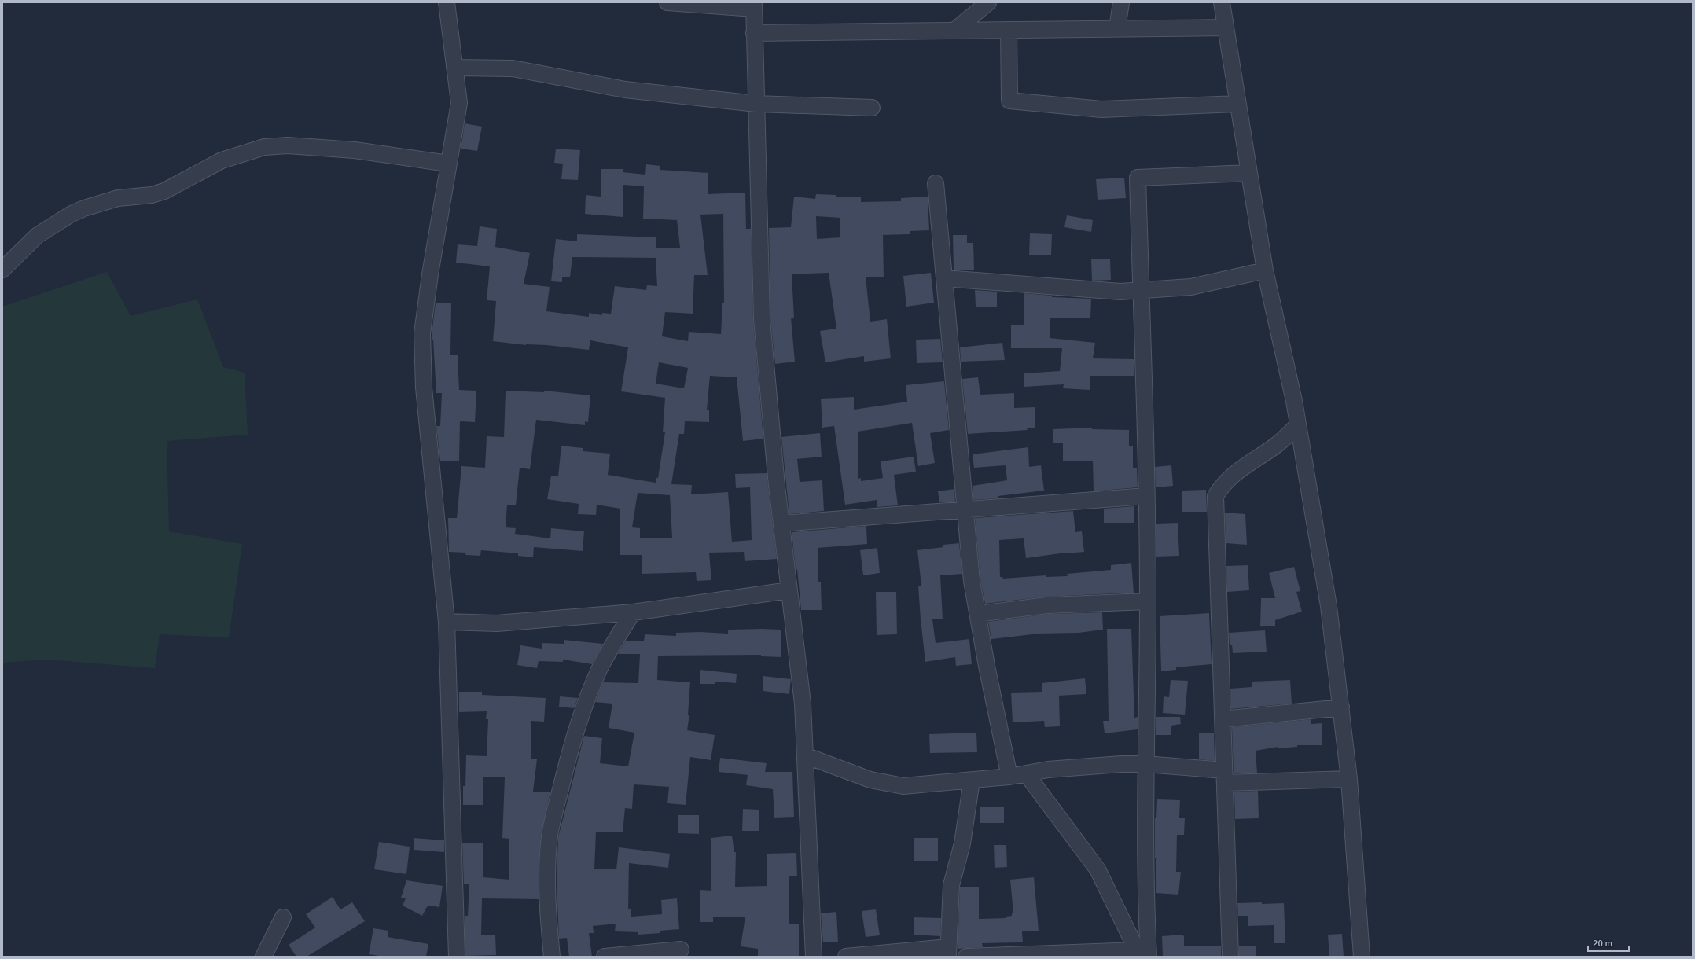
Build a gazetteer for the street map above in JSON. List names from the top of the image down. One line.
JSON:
{"scale_bar":"20 m"}
